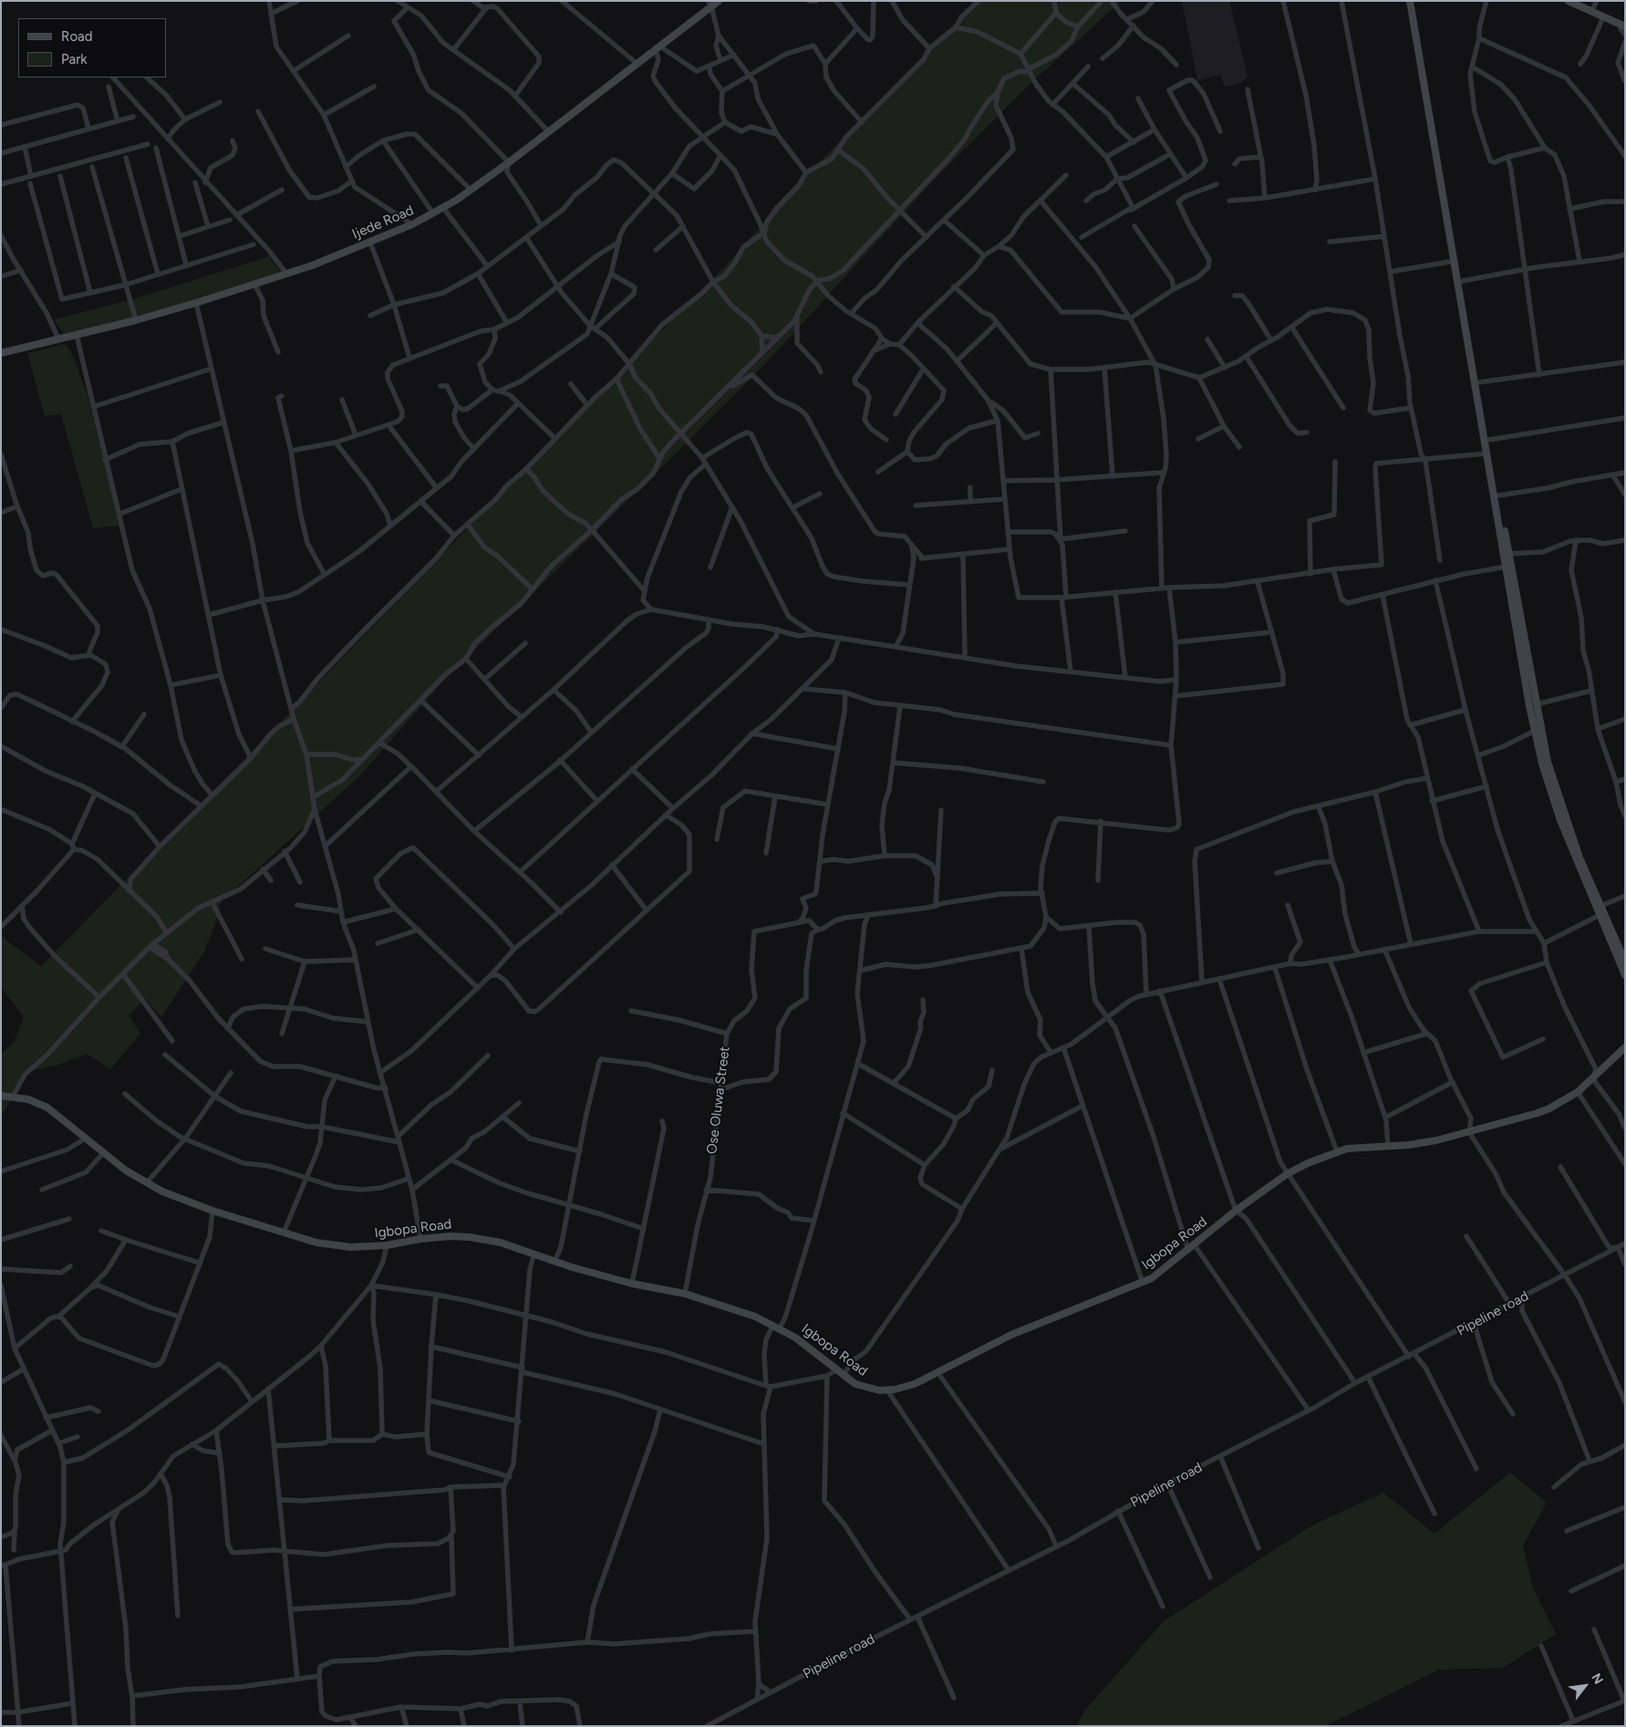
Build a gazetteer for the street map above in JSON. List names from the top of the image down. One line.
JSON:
{"streets":{"main road":["Ijede Road","Igbopa Road"],"street":["Ose Oluwa Street","Pipeline road"]},"crossings":[["Ose Oluwa Street","Igbopa Road"]],"legend":["Road","Park"],"north":"top right"}
